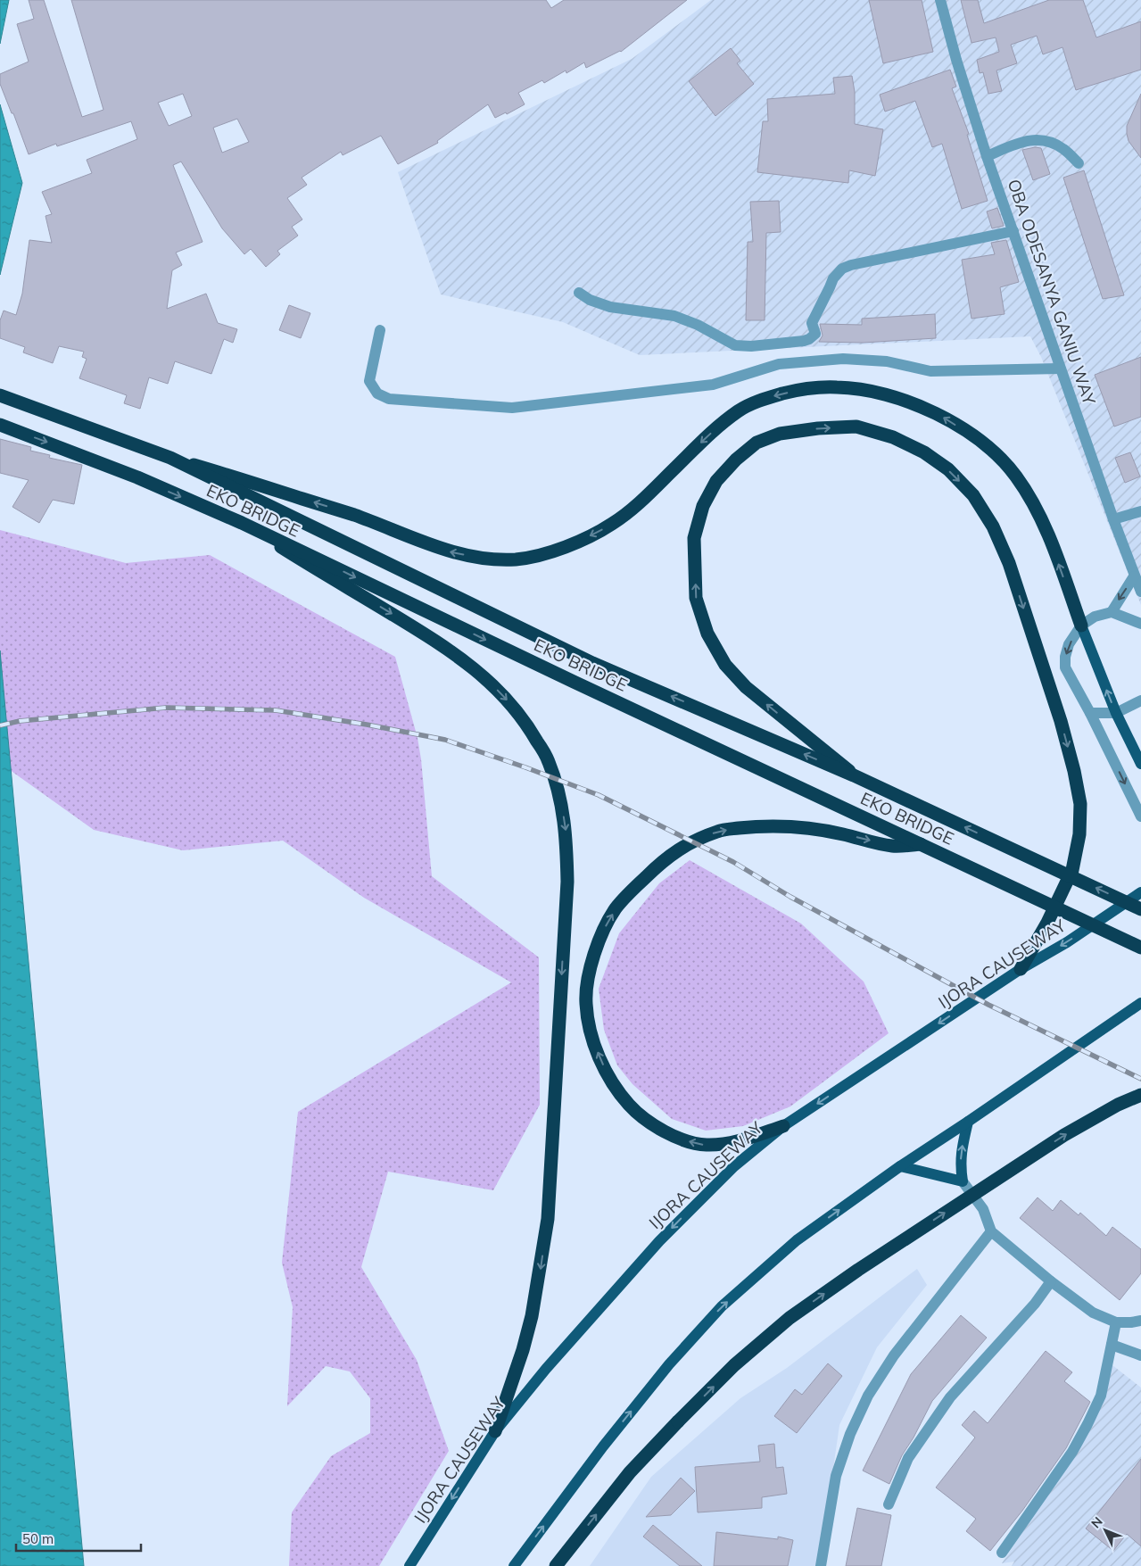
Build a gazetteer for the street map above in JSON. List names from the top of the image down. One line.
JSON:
{"streets":{"highway":["EKO BRIDGE"],"main road":["IJORA CAUSEWAY"],"street":["OBA ODESANYA GANIU WAY"]},"scale_bar":"50 m","north":"top left"}
